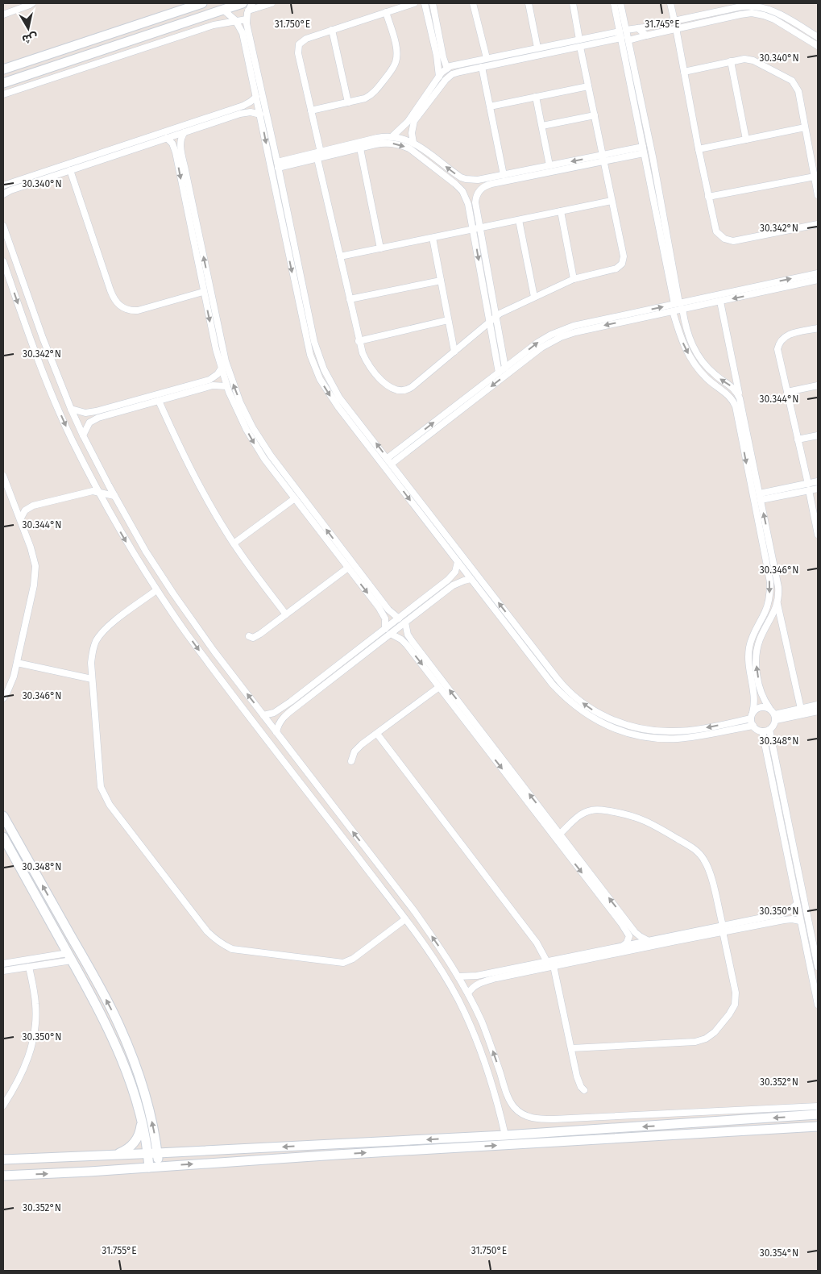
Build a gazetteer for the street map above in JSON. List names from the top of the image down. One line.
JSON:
{"north":"bottom","coordinates":["31.750°E","31.745°E","30.340°N","30.342°N","30.344°N","30.346°N","30.348°N","30.350°N","30.352°N","31.755°E","30.354°N"]}
